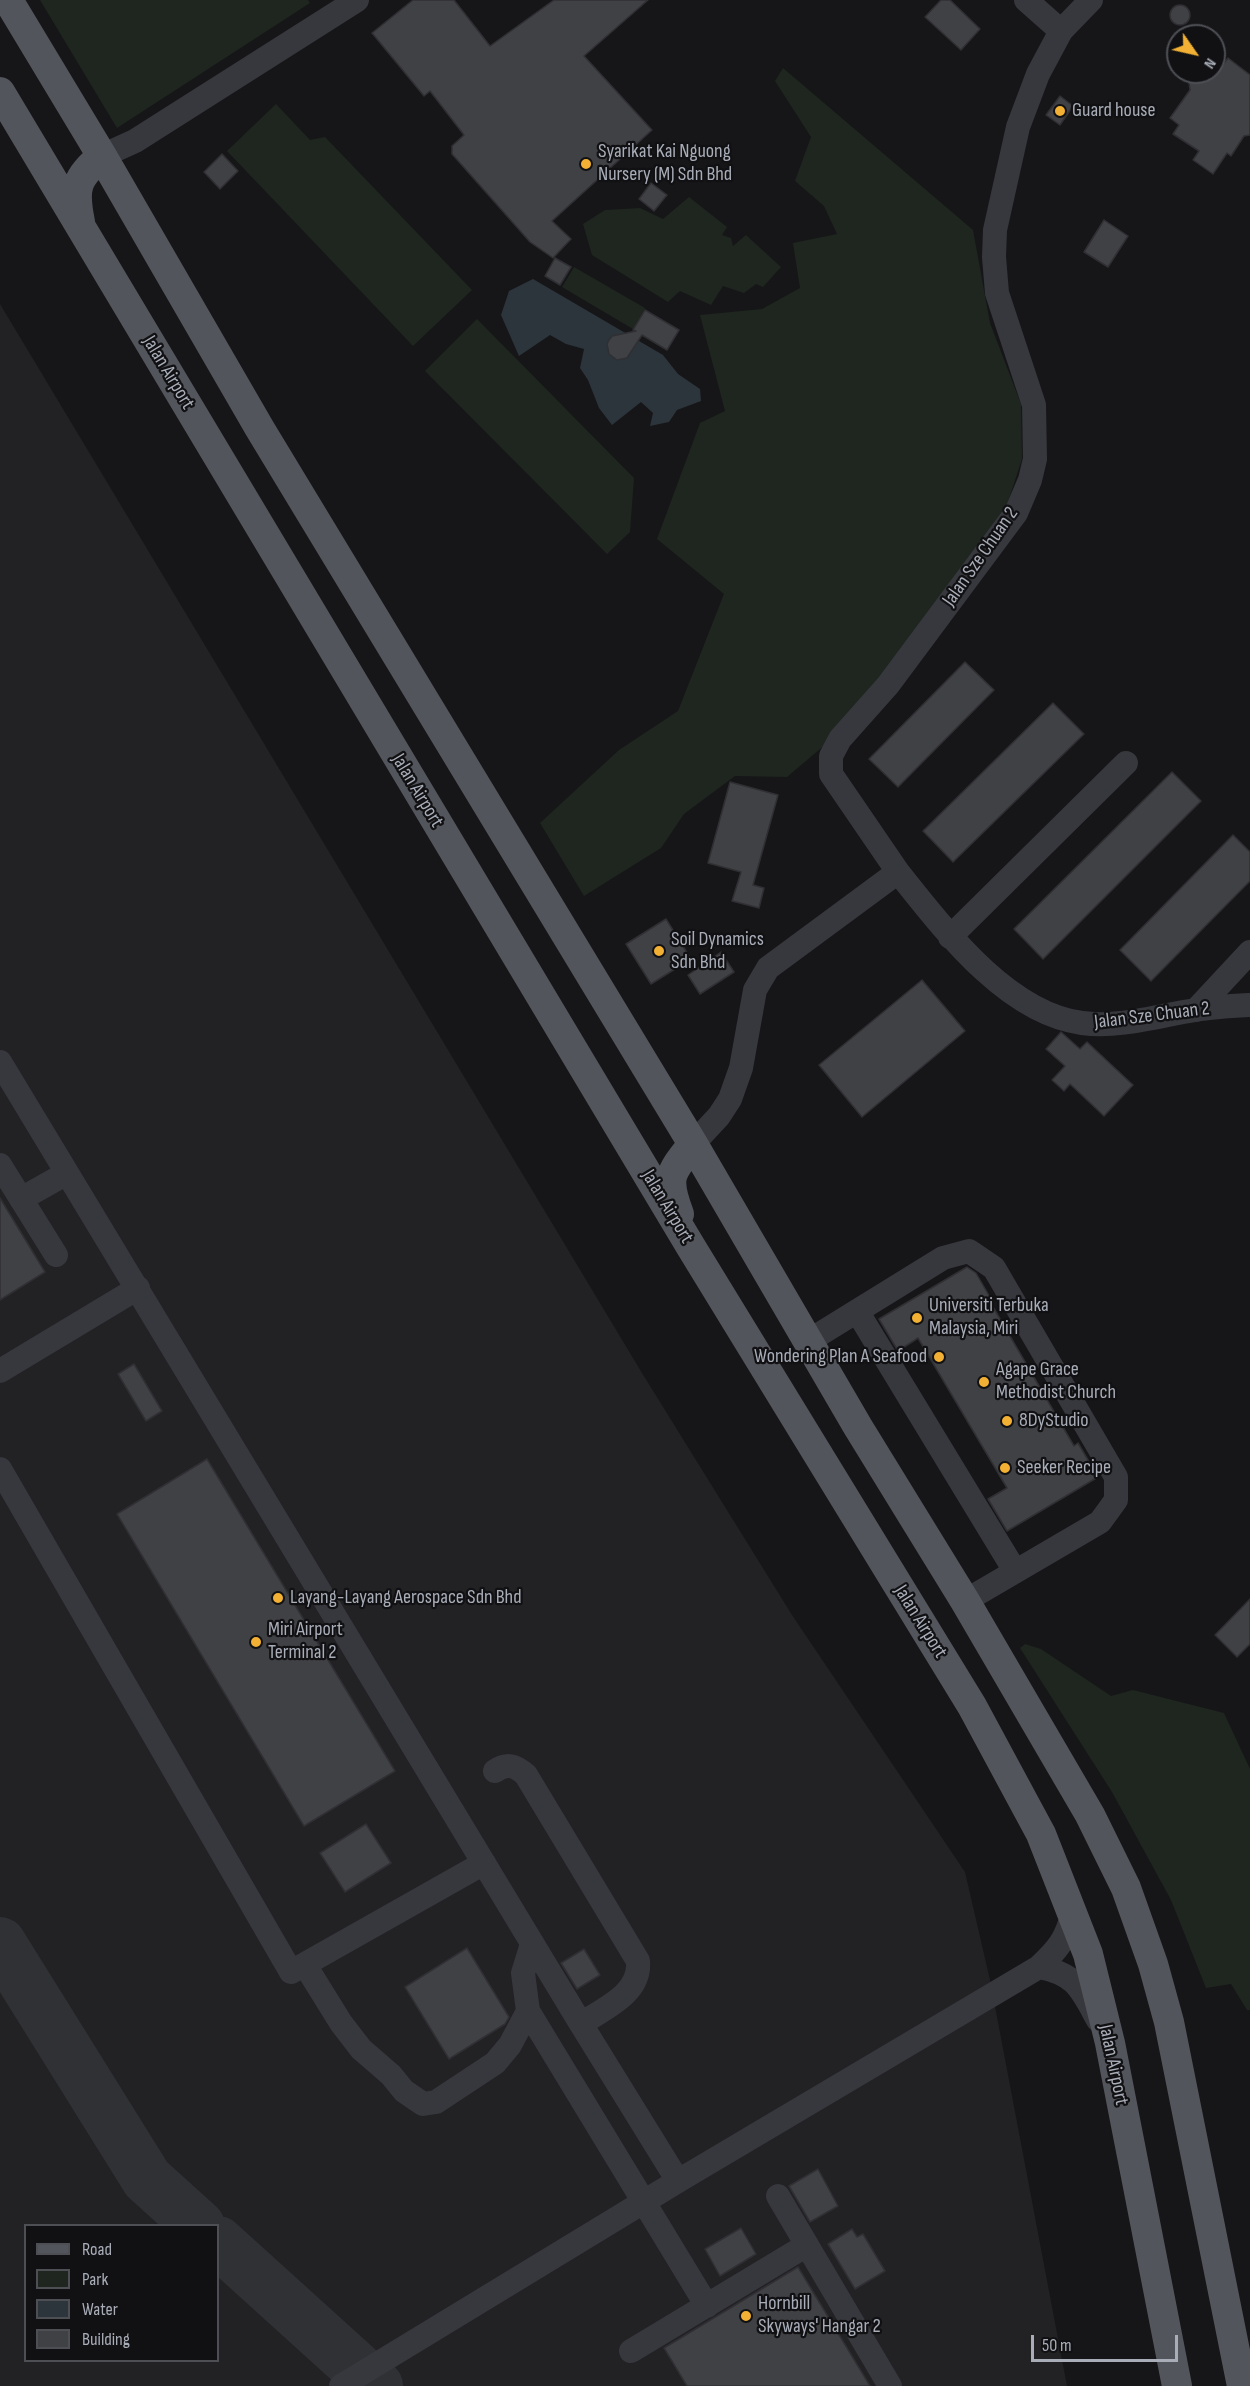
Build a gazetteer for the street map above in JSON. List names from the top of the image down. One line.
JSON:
{"streets":{"main road":["Jalan Airport"],"street":["Jalan Sze Chuan 2"]},"places":["Guard house","Syarikat Kai Nguong Nursery (M) Sdn Bhd","Soil Dynamics Sdn Bhd","Universiti Terbuka Malaysia, Miri","Wondering Plan A Seafood","Agape Grace Methodist Church","8DyStudio","Seeker Recipe","Layang-Layang Aerospace Sdn Bhd","Miri Airport Terminal 2","Hornbill Skyways' Hangar 2"],"legend":["Road","Park","Water","Building"],"scale_bar":"50 m","north":"bottom right"}
